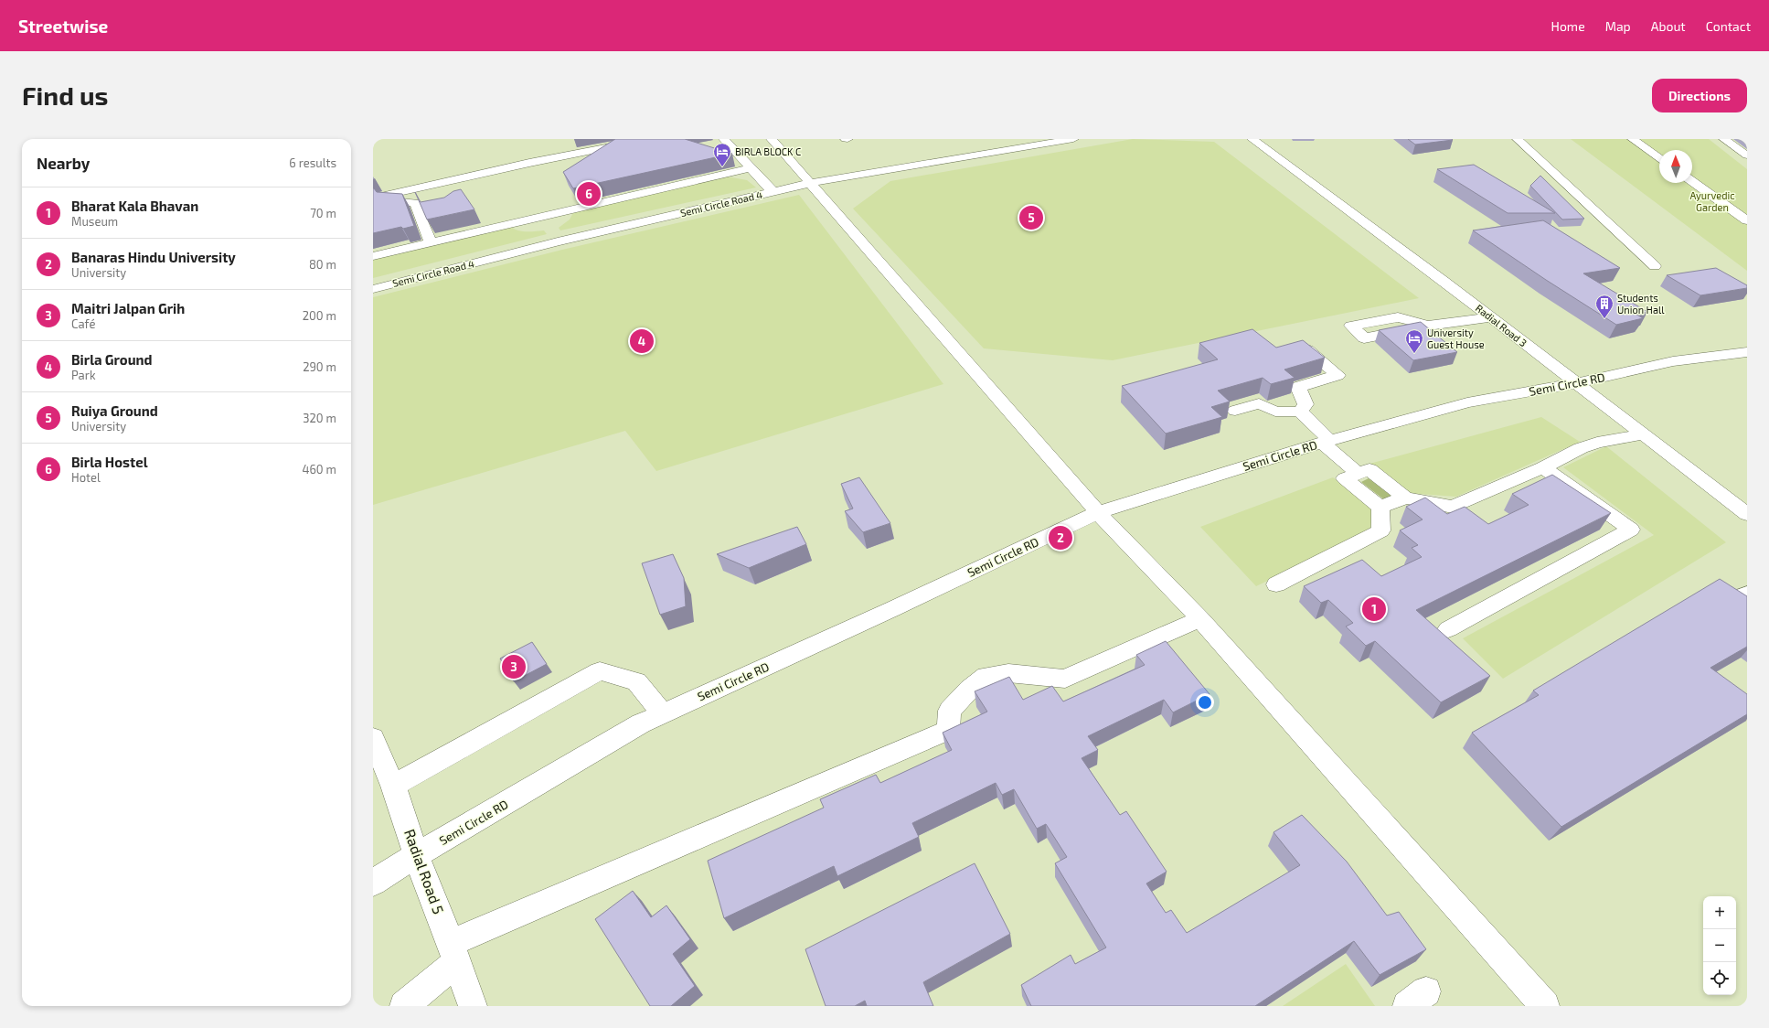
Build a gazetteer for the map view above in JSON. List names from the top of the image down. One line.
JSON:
{"streets":{"street":["Semi Circle Road 4","Radial Road 3","Semi Circle RD","Radial Road 5"]},"crossings":[["Radial Road 3","Semi Circle RD"],["Semi Circle RD","Radial Road 5"]],"parks":["Ayurvedic Garden"],"places":{"hotel":["BIRLA BLOCK C","University Guest House"],"building":["Students Union Hall"]},"north":"top","page":{"header":"Streetwise","nav":["Home","Map","About","Contact"],"buttons":"Directions","title":"Find us","heading":["Nearby","6 results"],"pins":["6","5","4","2","1","3"],"list":[{"mark":"1","name":"Bharat Kala Bhavan","note":"Museum","value":"70 m"},{"mark":"2","name":"Banaras Hindu University","note":"University","value":"80 m"},{"mark":"3","name":"Maitri Jalpan Grih","note":"Café","value":"200 m"},{"mark":"4","name":"Birla Ground","note":"Park","value":"290 m"},{"mark":"5","name":"Ruiya Ground","note":"University","value":"320 m"},{"mark":"6","name":"Birla Hostel","note":"Hotel","value":"460 m"}],"map_buttons":["+","−"]}}
